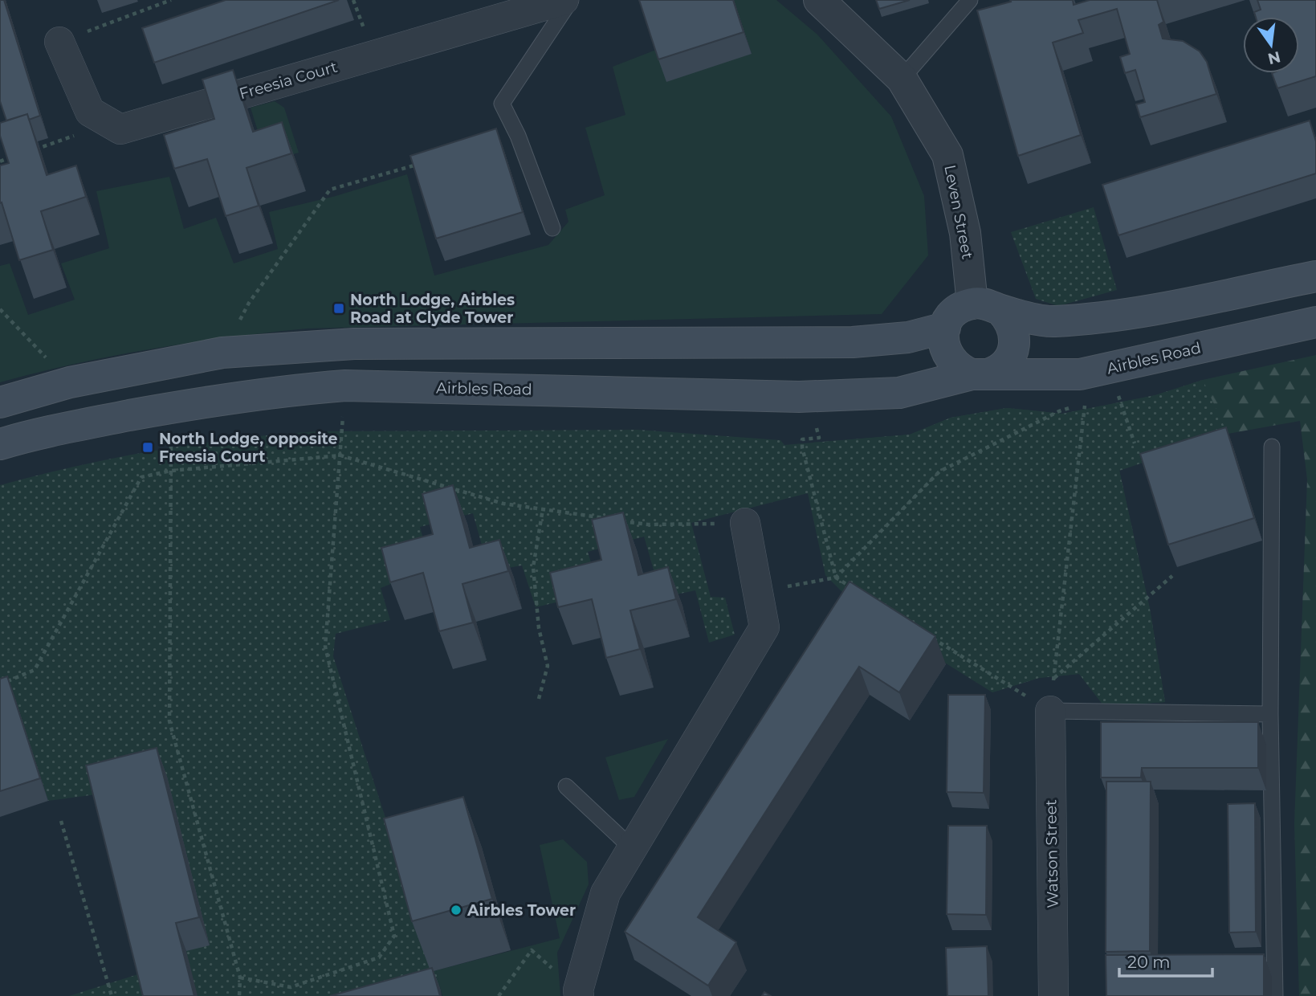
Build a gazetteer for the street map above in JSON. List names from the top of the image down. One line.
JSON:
{"streets":{"main road":["Airbles Road"],"street":["Freesia Court","Leven Street","Watson Street"]},"crossings":[["Leven Street","Airbles Road"]],"places":{"transit":["North Lodge, Airbles Road at Clyde Tower","North Lodge, opposite Freesia Court"],"other":["Airbles Tower"]},"scale_bar":"20 m","north":"bottom"}
